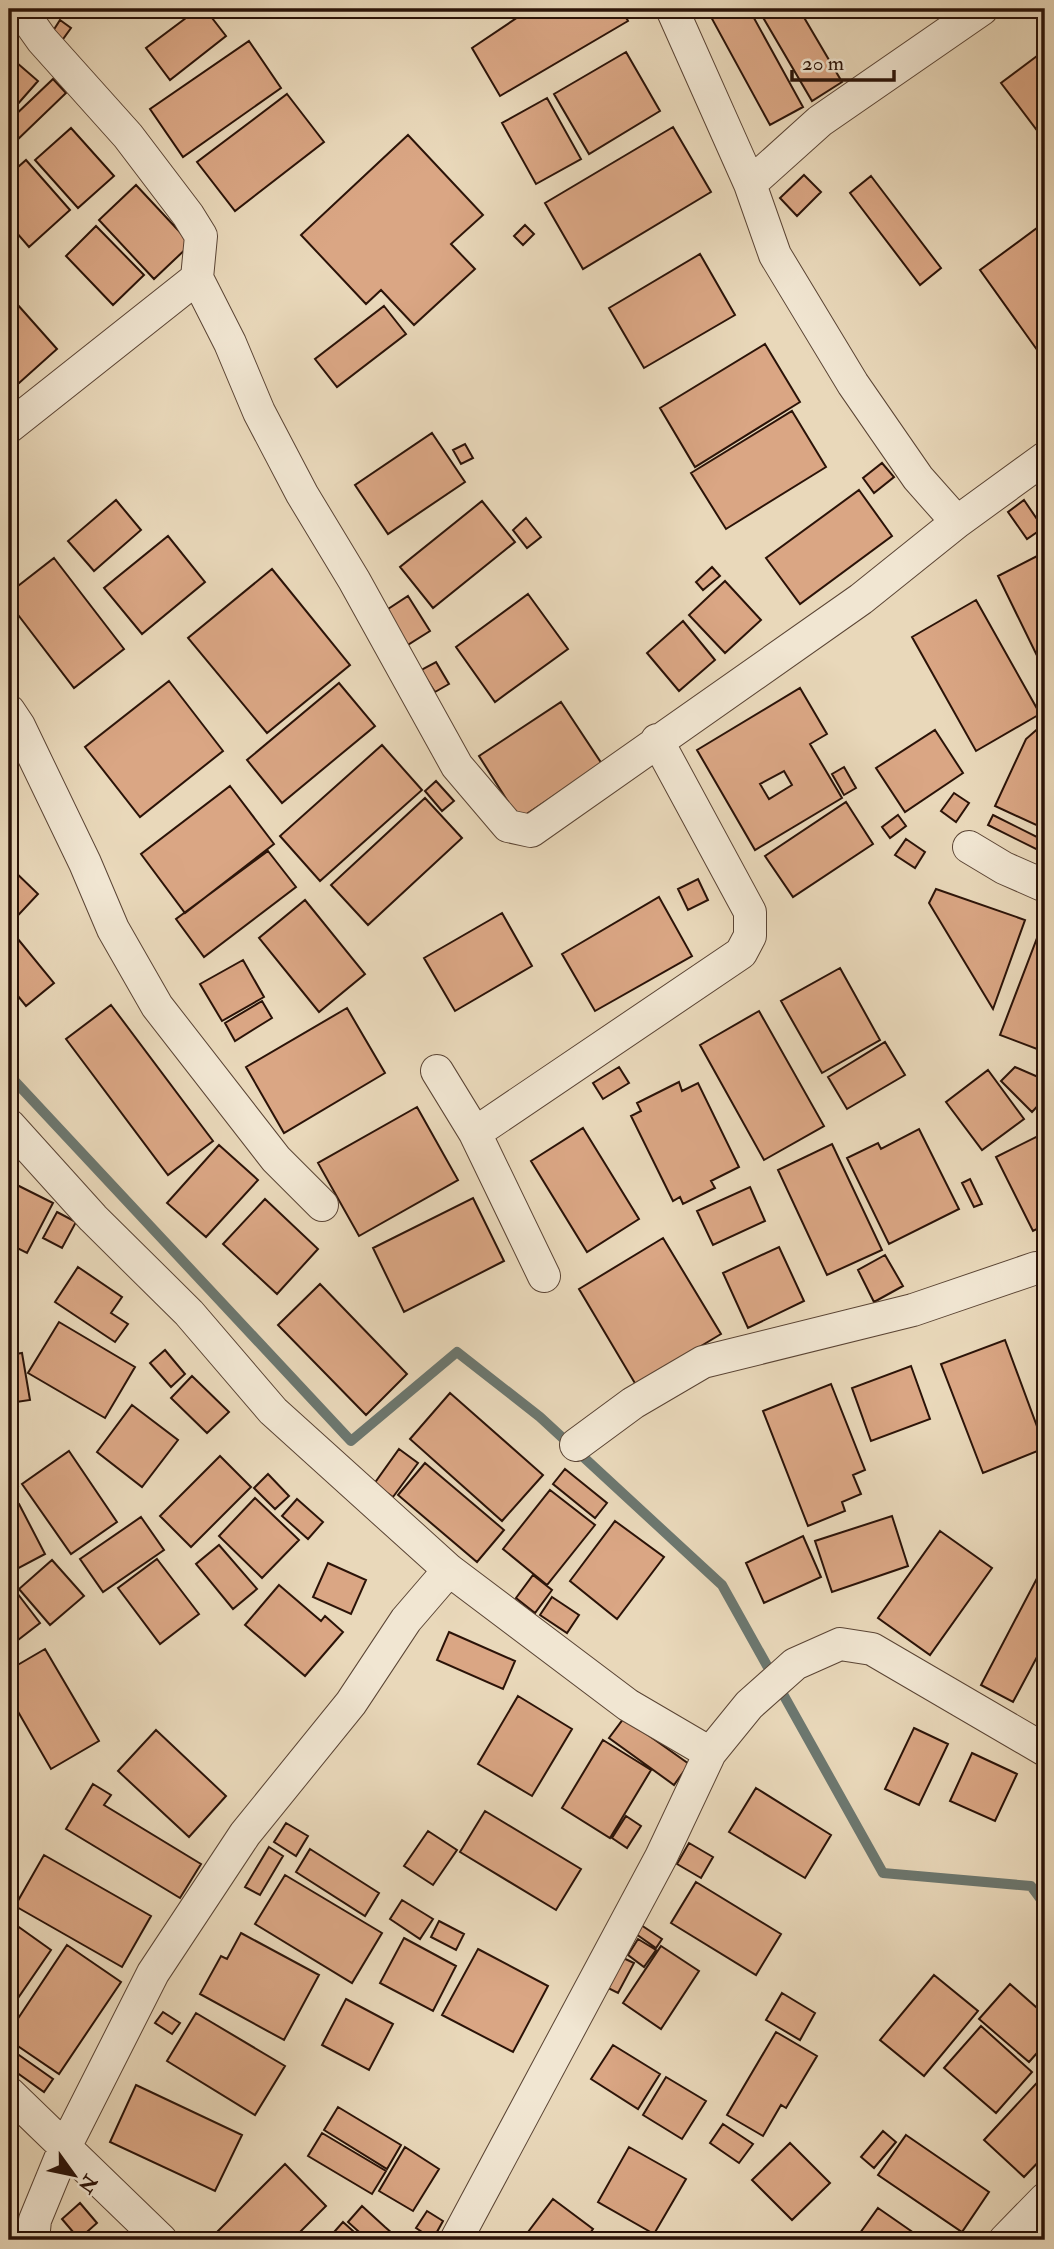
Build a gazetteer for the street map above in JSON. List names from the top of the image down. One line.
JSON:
{"scale_bar":"20 m","north":"bottom right"}
